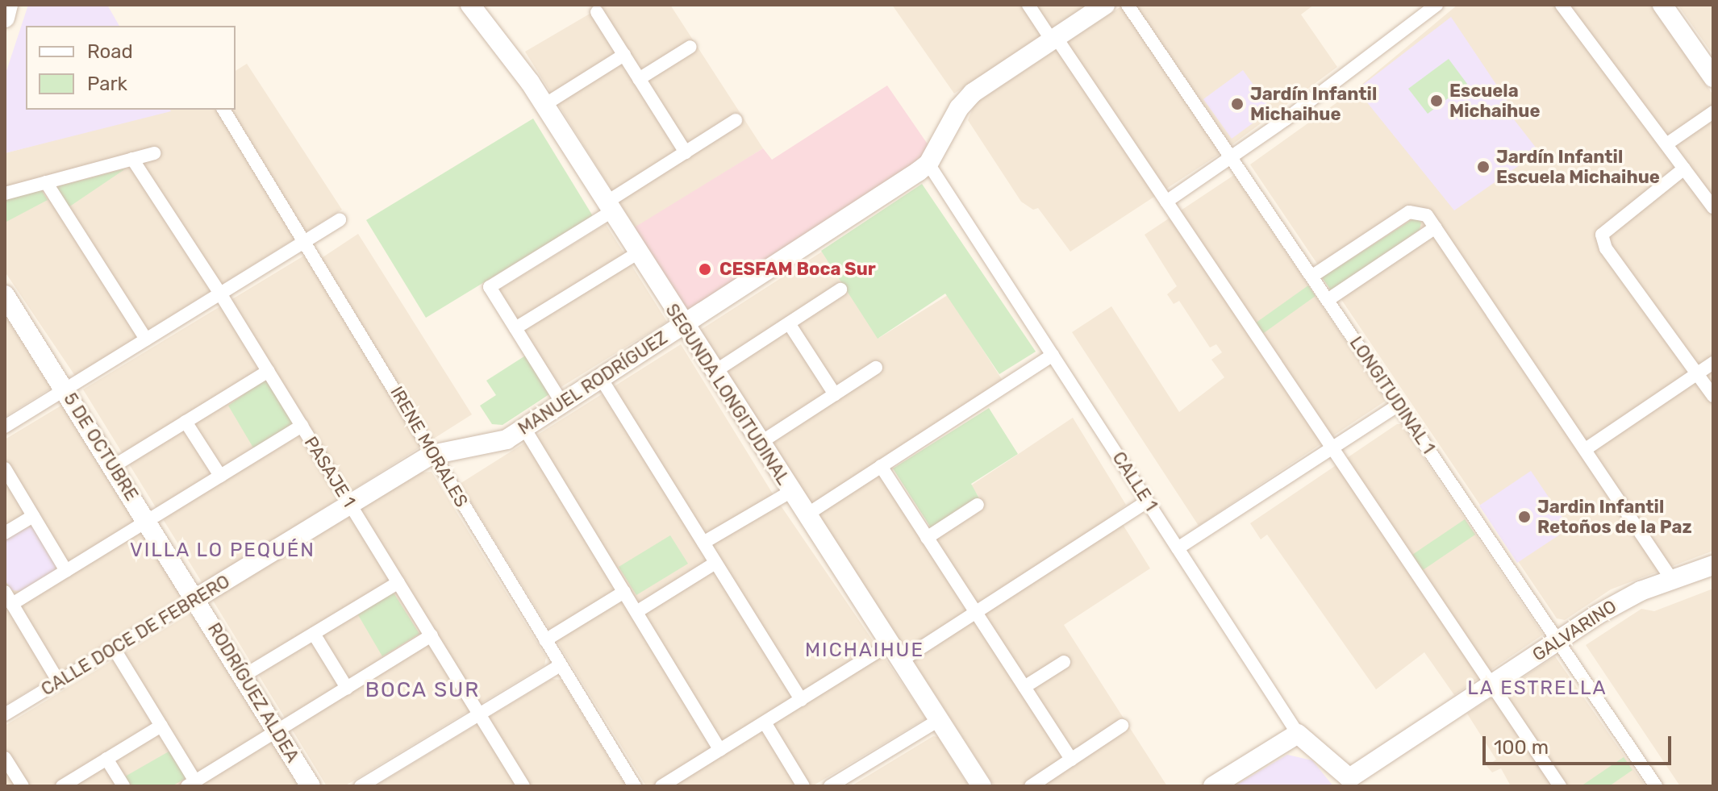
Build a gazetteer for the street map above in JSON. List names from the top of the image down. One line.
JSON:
{"streets":{"street":["MANUEL RODRÍGUEZ","SEGUNDA LONGITUDINAL","LONGITUDINAL 1","5 DE OCTUBRE","IRENE MORALES","PASAJE 1","CALLE 1","GALVARINO","CALLE DOCE DE FEBRERO","RODRÍGUEZ ALDEA"]},"crossings":[["MANUEL RODRÍGUEZ","SEGUNDA LONGITUDINAL"],["MANUEL RODRÍGUEZ","IRENE MORALES"],["MANUEL RODRÍGUEZ","CALLE 1"],["MANUEL RODRÍGUEZ","CALLE DOCE DE FEBRERO"],["LONGITUDINAL 1","GALVARINO"],["5 DE OCTUBRE","CALLE DOCE DE FEBRERO"],["5 DE OCTUBRE","RODRÍGUEZ ALDEA"],["IRENE MORALES","CALLE DOCE DE FEBRERO"],["PASAJE 1","CALLE DOCE DE FEBRERO"],["CALLE 1","GALVARINO"],["CALLE DOCE DE FEBRERO","RODRÍGUEZ ALDEA"]],"districts":["VILLA LO PEQUÉN","MICHAIHUE","LA ESTRELLA","BOCA SUR"],"places":["Escuela Michaihue","Jardín Infantil Michaihue","Jardín Infantil Escuela Michaihue","CESFAM Boca Sur","Jardin Infantil Retoños de la Paz"],"legend":["Road","Park"],"scale_bar":"100 m"}
